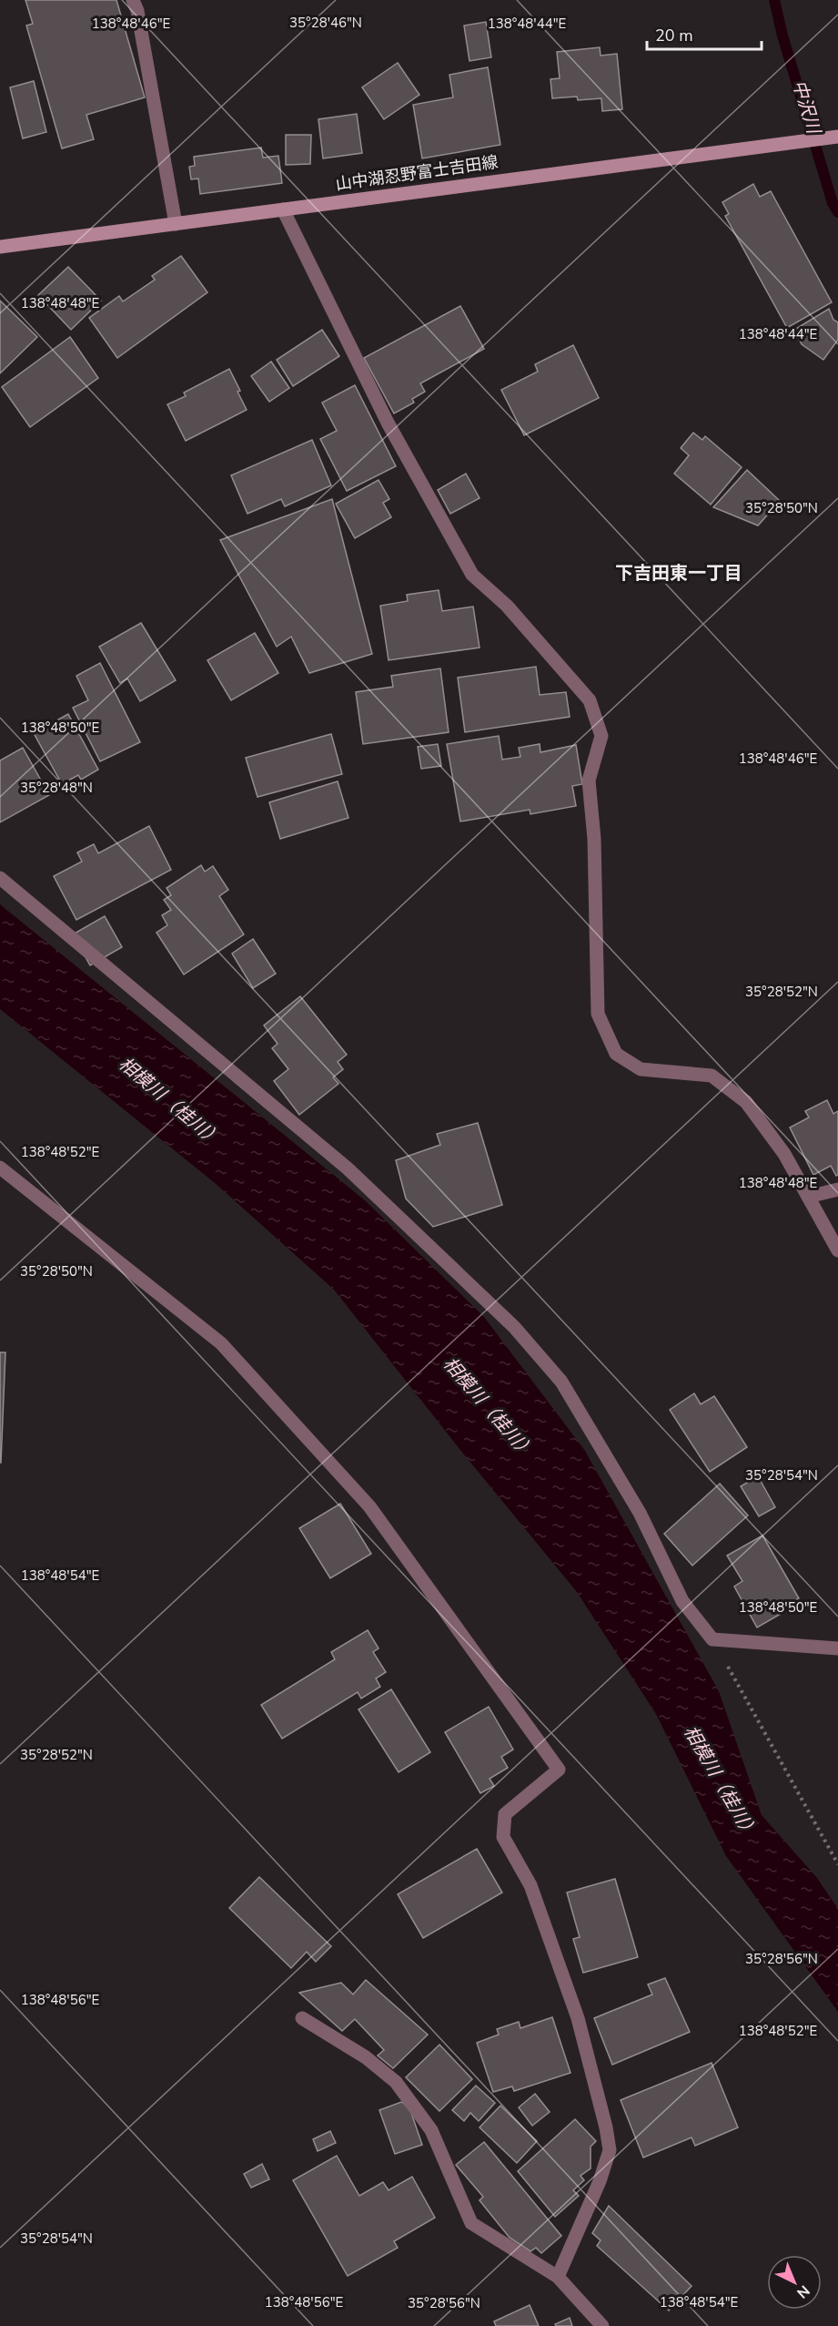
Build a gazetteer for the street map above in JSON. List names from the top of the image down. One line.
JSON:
{"streets":{"main road":["山中湖忍野富士吉田線"]},"districts":["下吉田東一丁目"],"water":["中沢川","相模川（桂川）"],"scale_bar":"20 m","north":"bottom right","coordinates":["35°28'46\"N","138°48'46\"E","138°48'44\"E","138°48'48\"E","35°28'50\"N","138°48'50\"E","35°28'48\"N","35°28'52\"N","138°48'52\"E","35°28'54\"N","138°48'54\"E","35°28'56\"N","138°48'56\"E"]}
